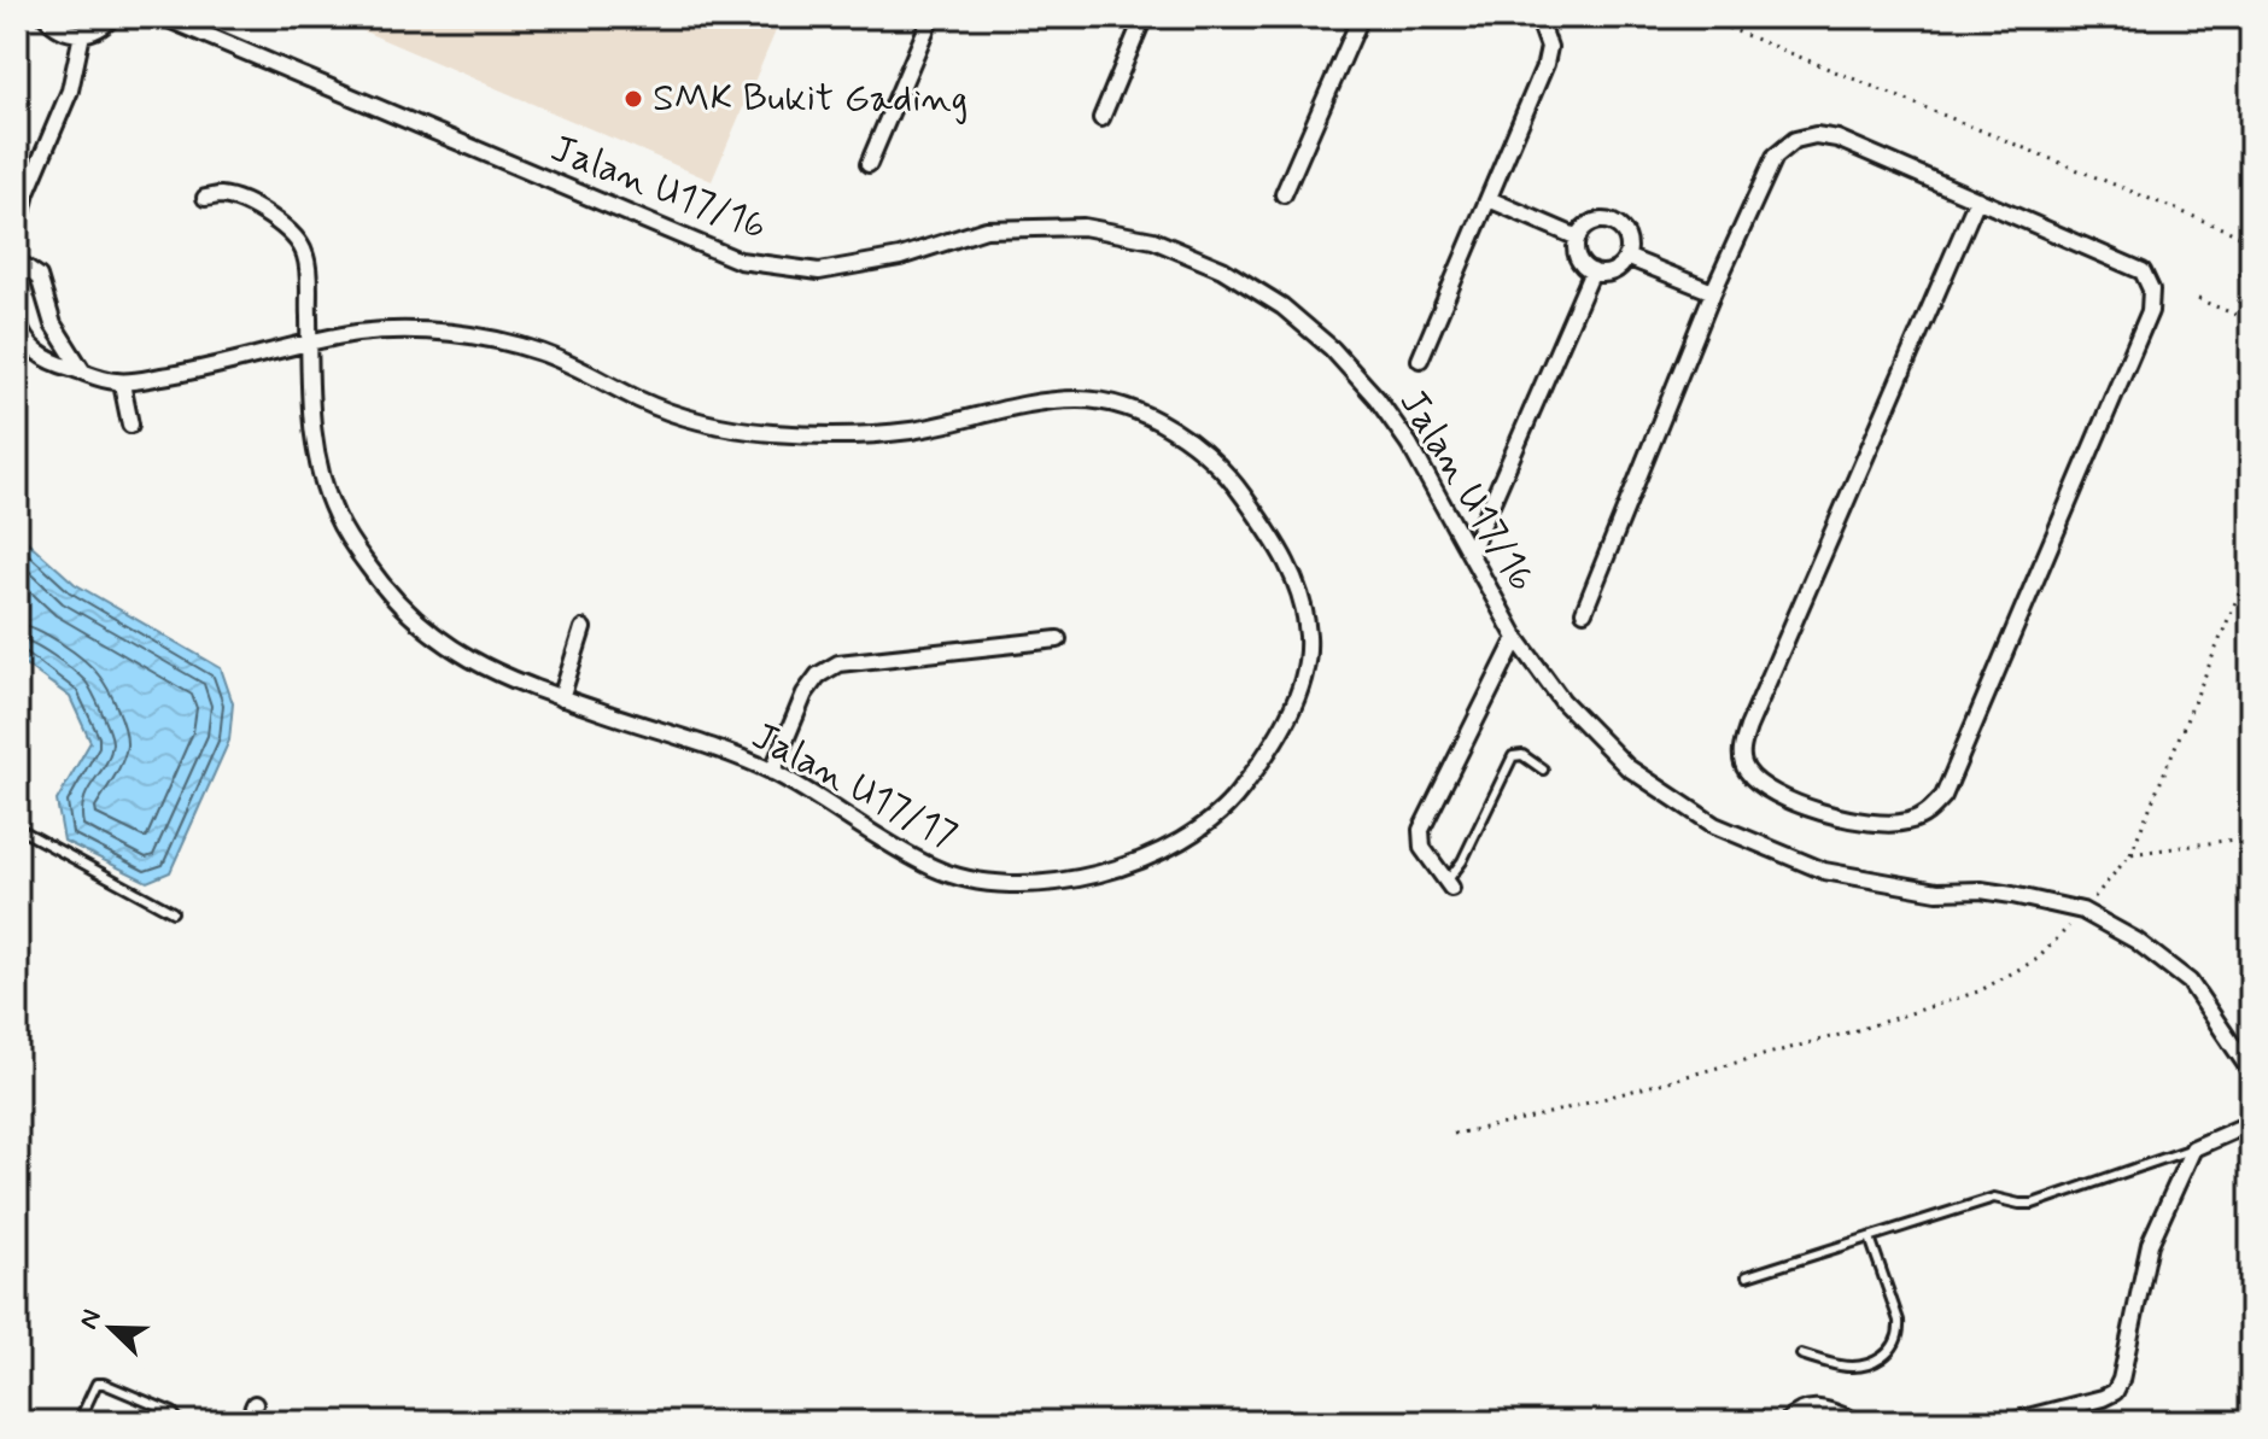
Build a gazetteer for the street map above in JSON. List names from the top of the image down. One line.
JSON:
{"streets":{"street":["Jalan U17/16","Jalan U17/17"]},"places":["SMK Bukit Gading"],"north":"top left"}
